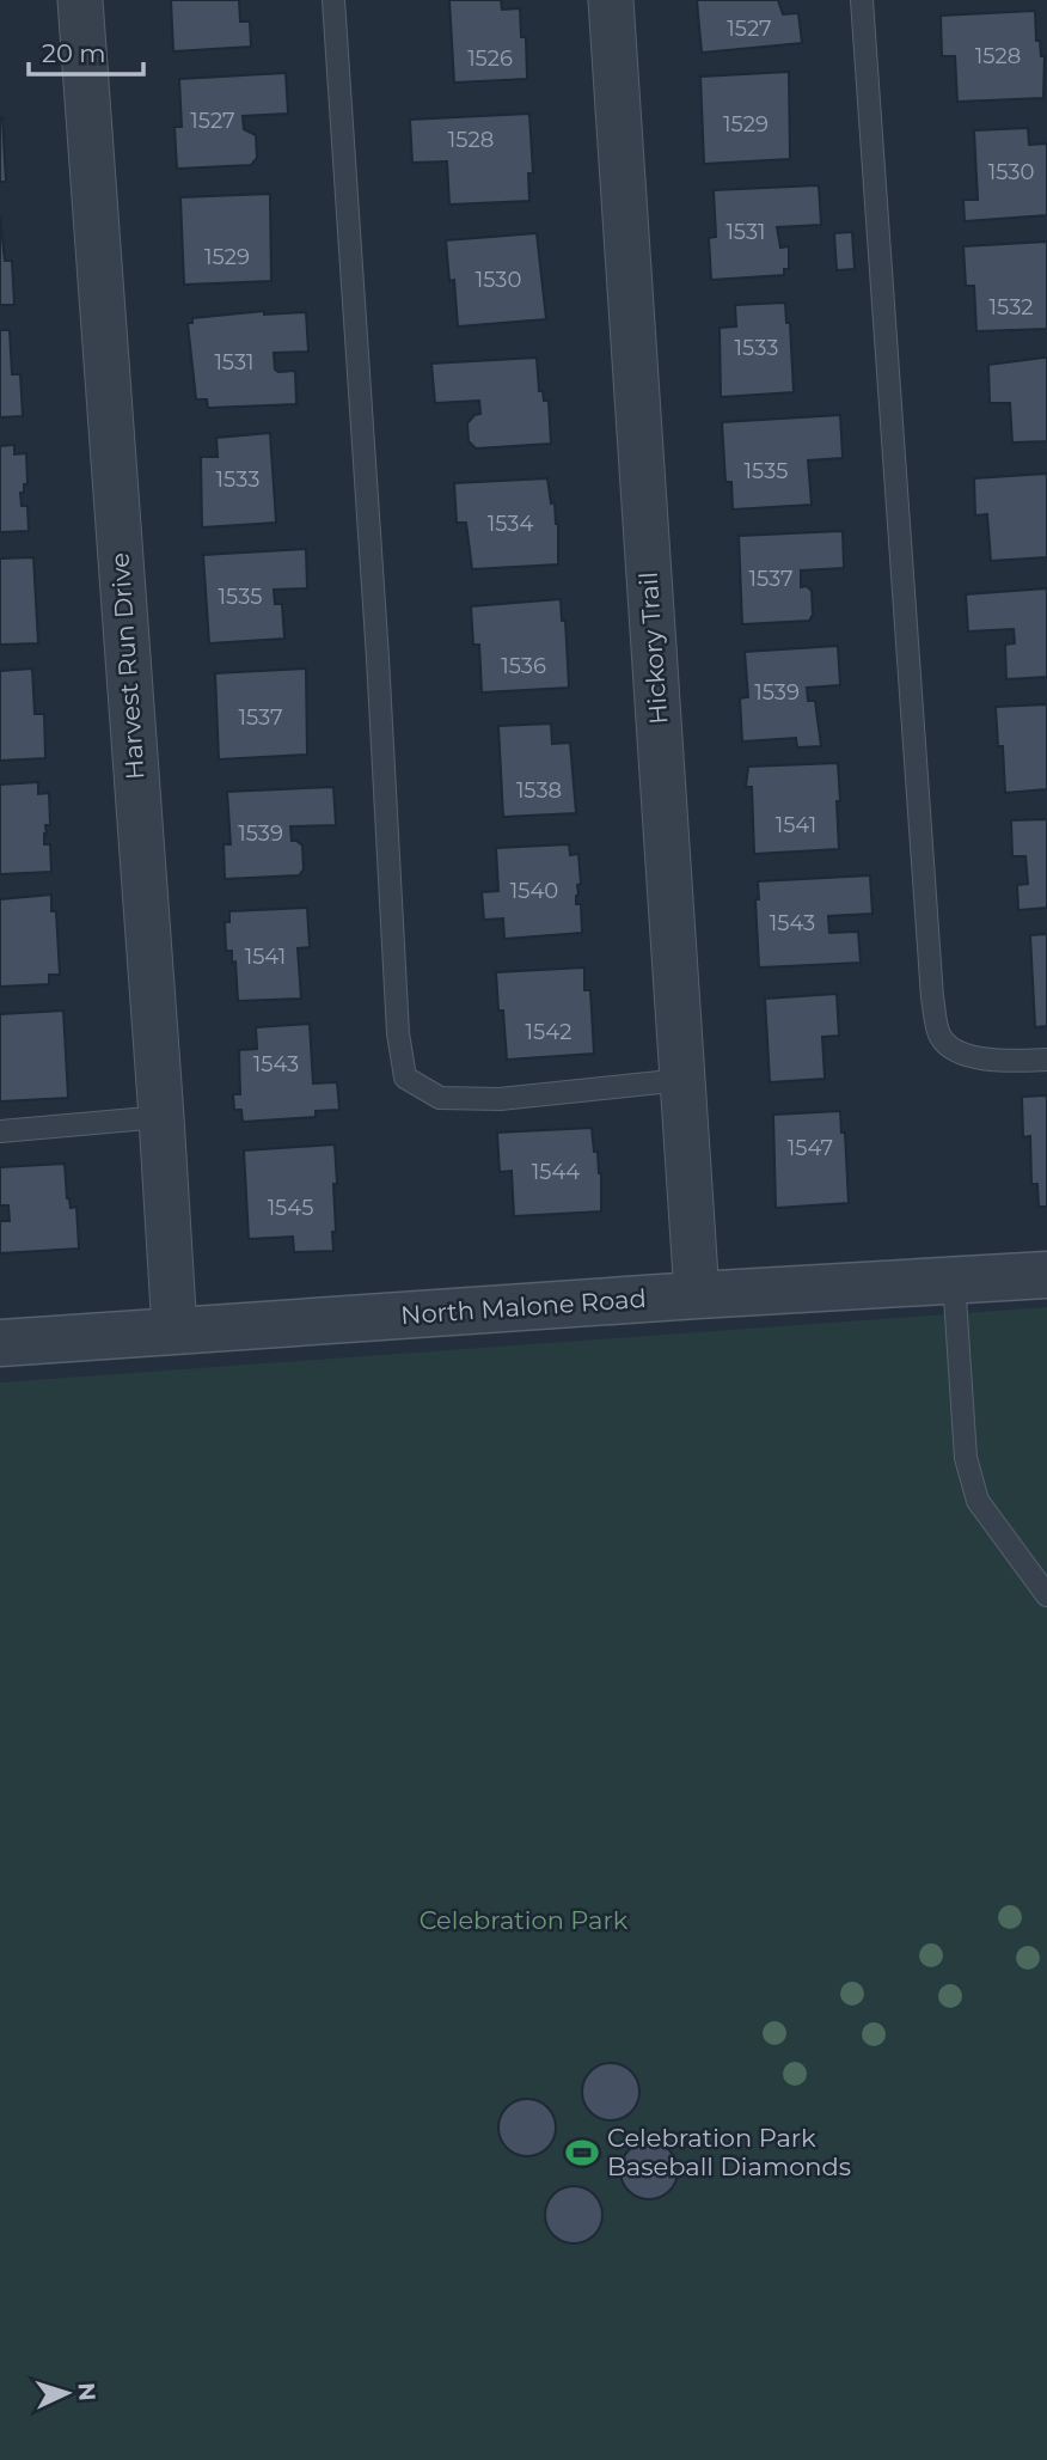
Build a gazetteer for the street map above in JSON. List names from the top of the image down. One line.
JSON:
{"streets":{"street":["Hickory Trail","Harvest Run Drive","North Malone Road"]},"crossings":[["Hickory Trail","North Malone Road"],["Harvest Run Drive","North Malone Road"]],"parks":["Celebration Park"],"places":{"sports":["Celebration Park Baseball Diamonds"]},"house_numbers":["1527","1528","1526","1527","1529","1528","1530","1531","1529","1530","1532","1533","1531","1535","1533","1534","1537","1535","1536","1539","1537","1538","1541","1539","1540","1543","1541","1542","1543","1547","1544","1545"],"scale_bar":"20 m","north":"right"}
